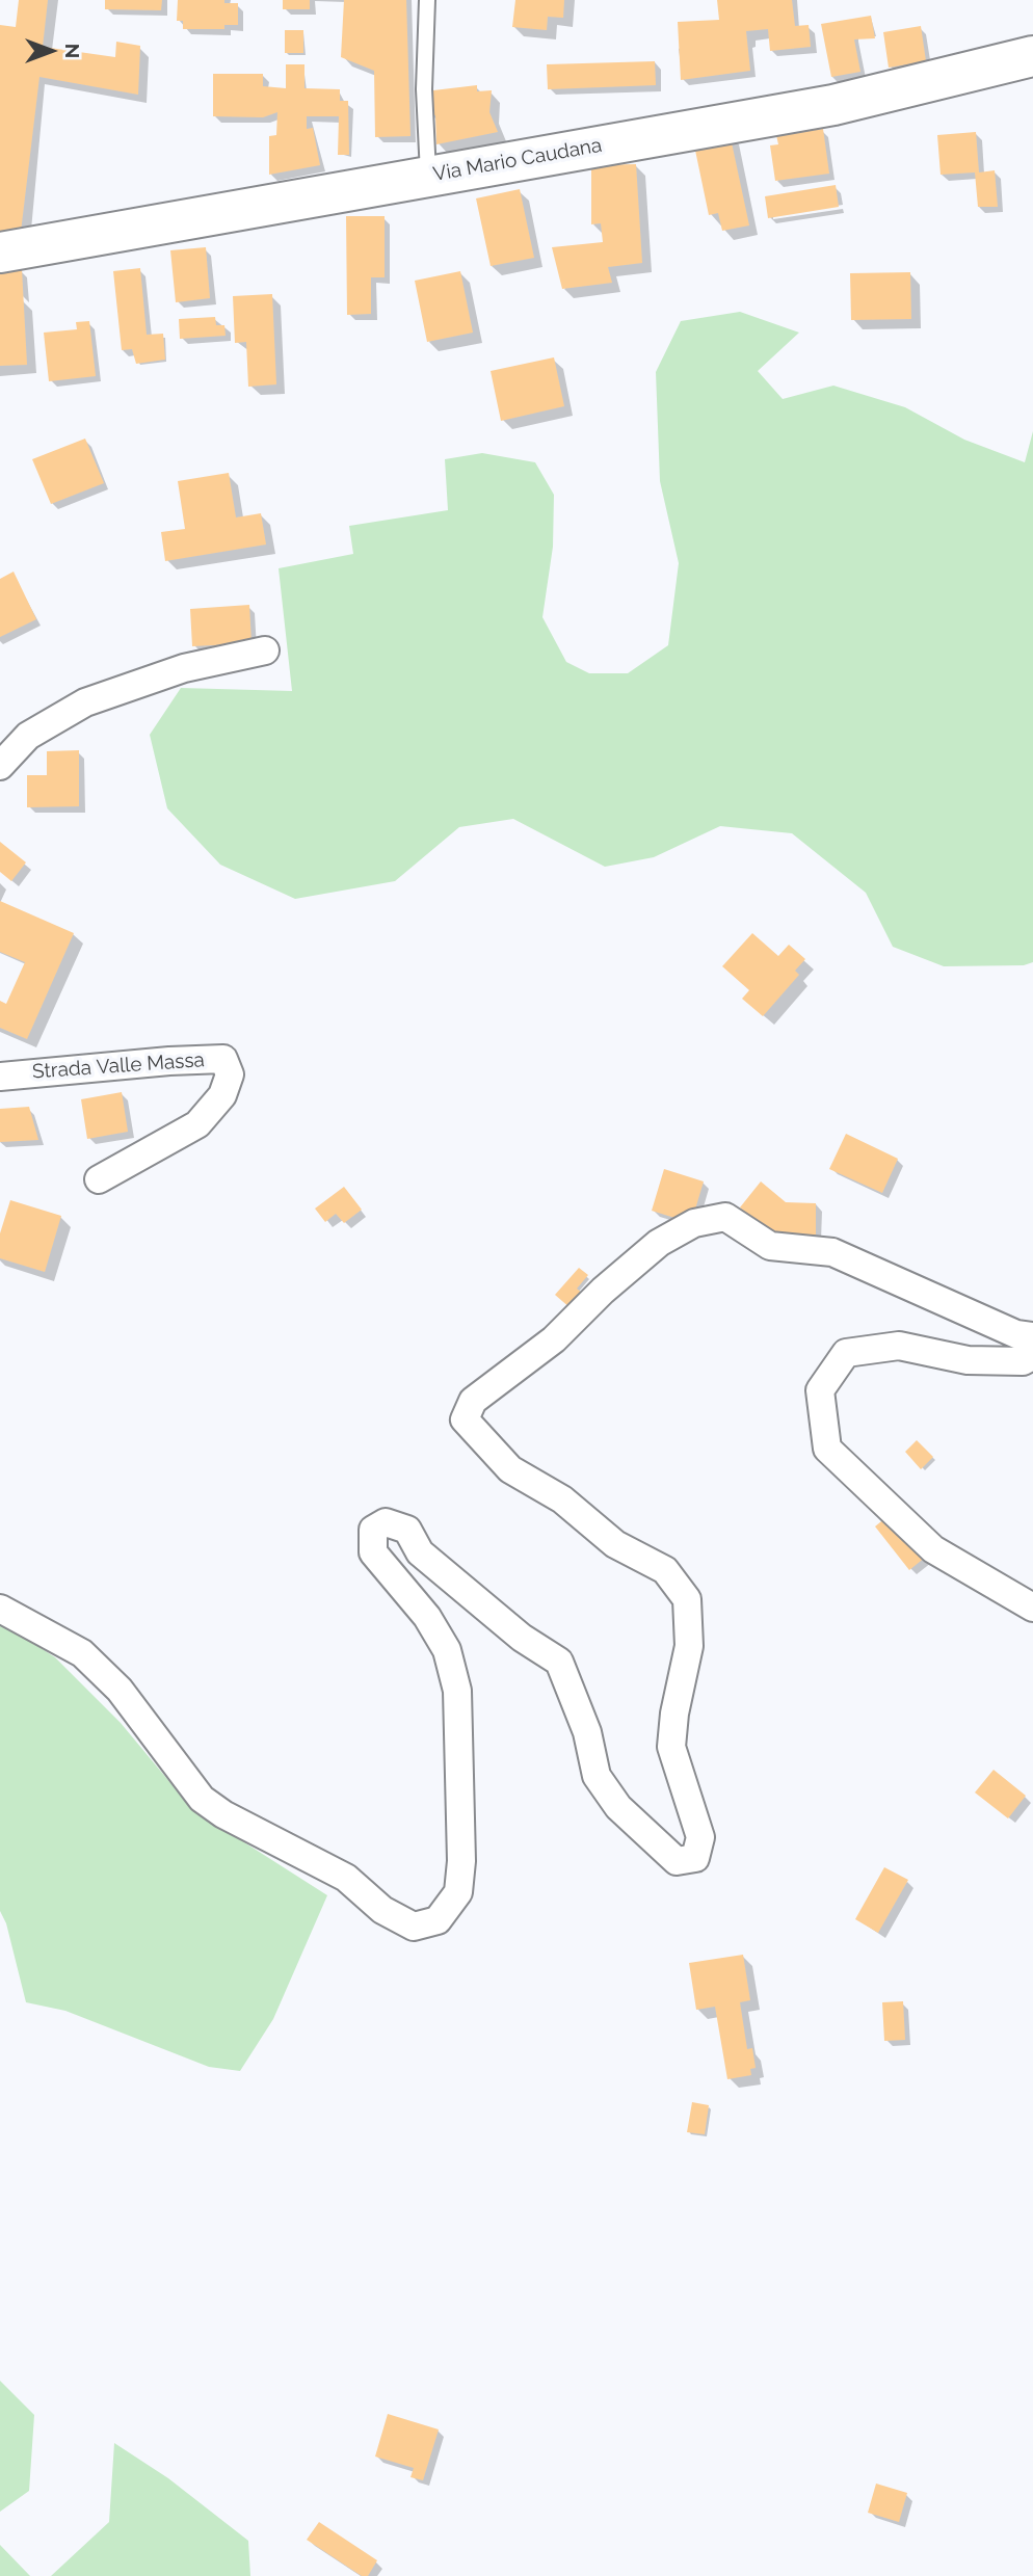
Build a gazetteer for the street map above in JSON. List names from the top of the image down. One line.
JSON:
{"streets":{"main road":["Via Mario Caudana"],"street":["Strada Valle Massa"]},"north":"right"}
